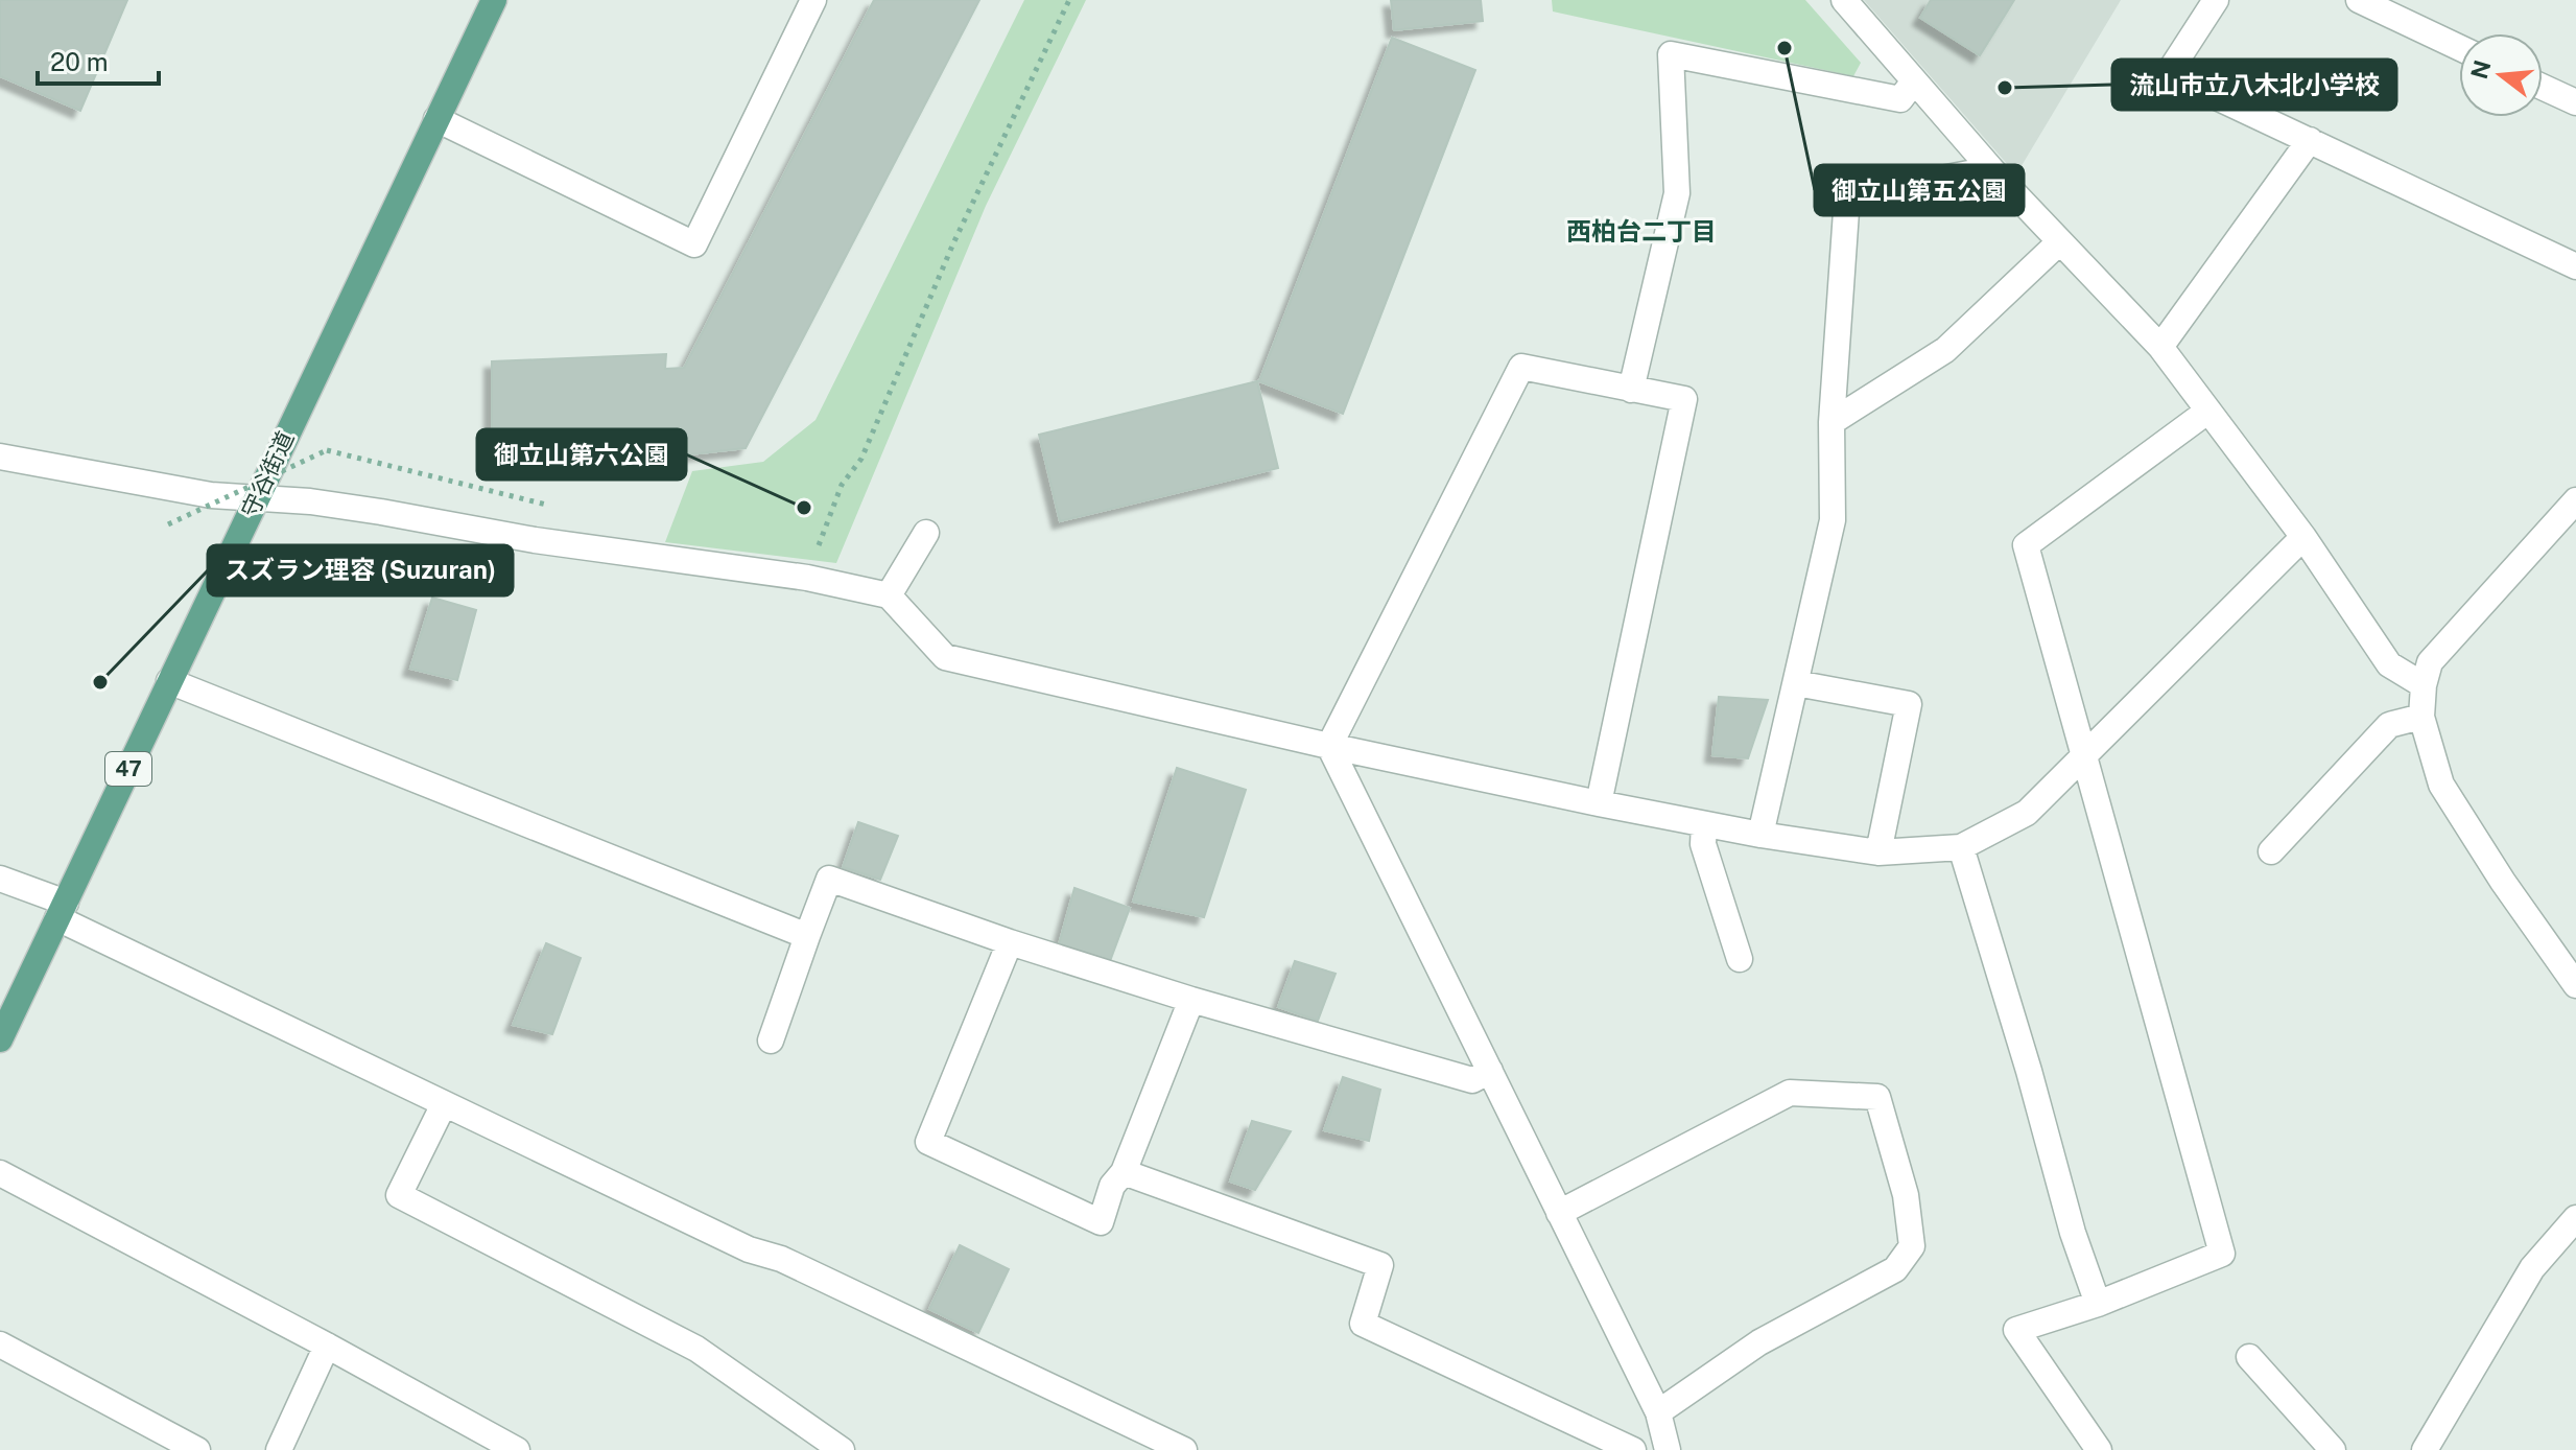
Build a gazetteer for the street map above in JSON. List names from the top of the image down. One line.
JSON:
{"streets":{"main road":["守谷街道","47"]},"districts":["西柏台二丁目"],"places":["御立山第五公園","流山市立八木北小学校","御立山第六公園","スズラン理容 (Suzuran)"],"scale_bar":"20 m","north":"left"}
